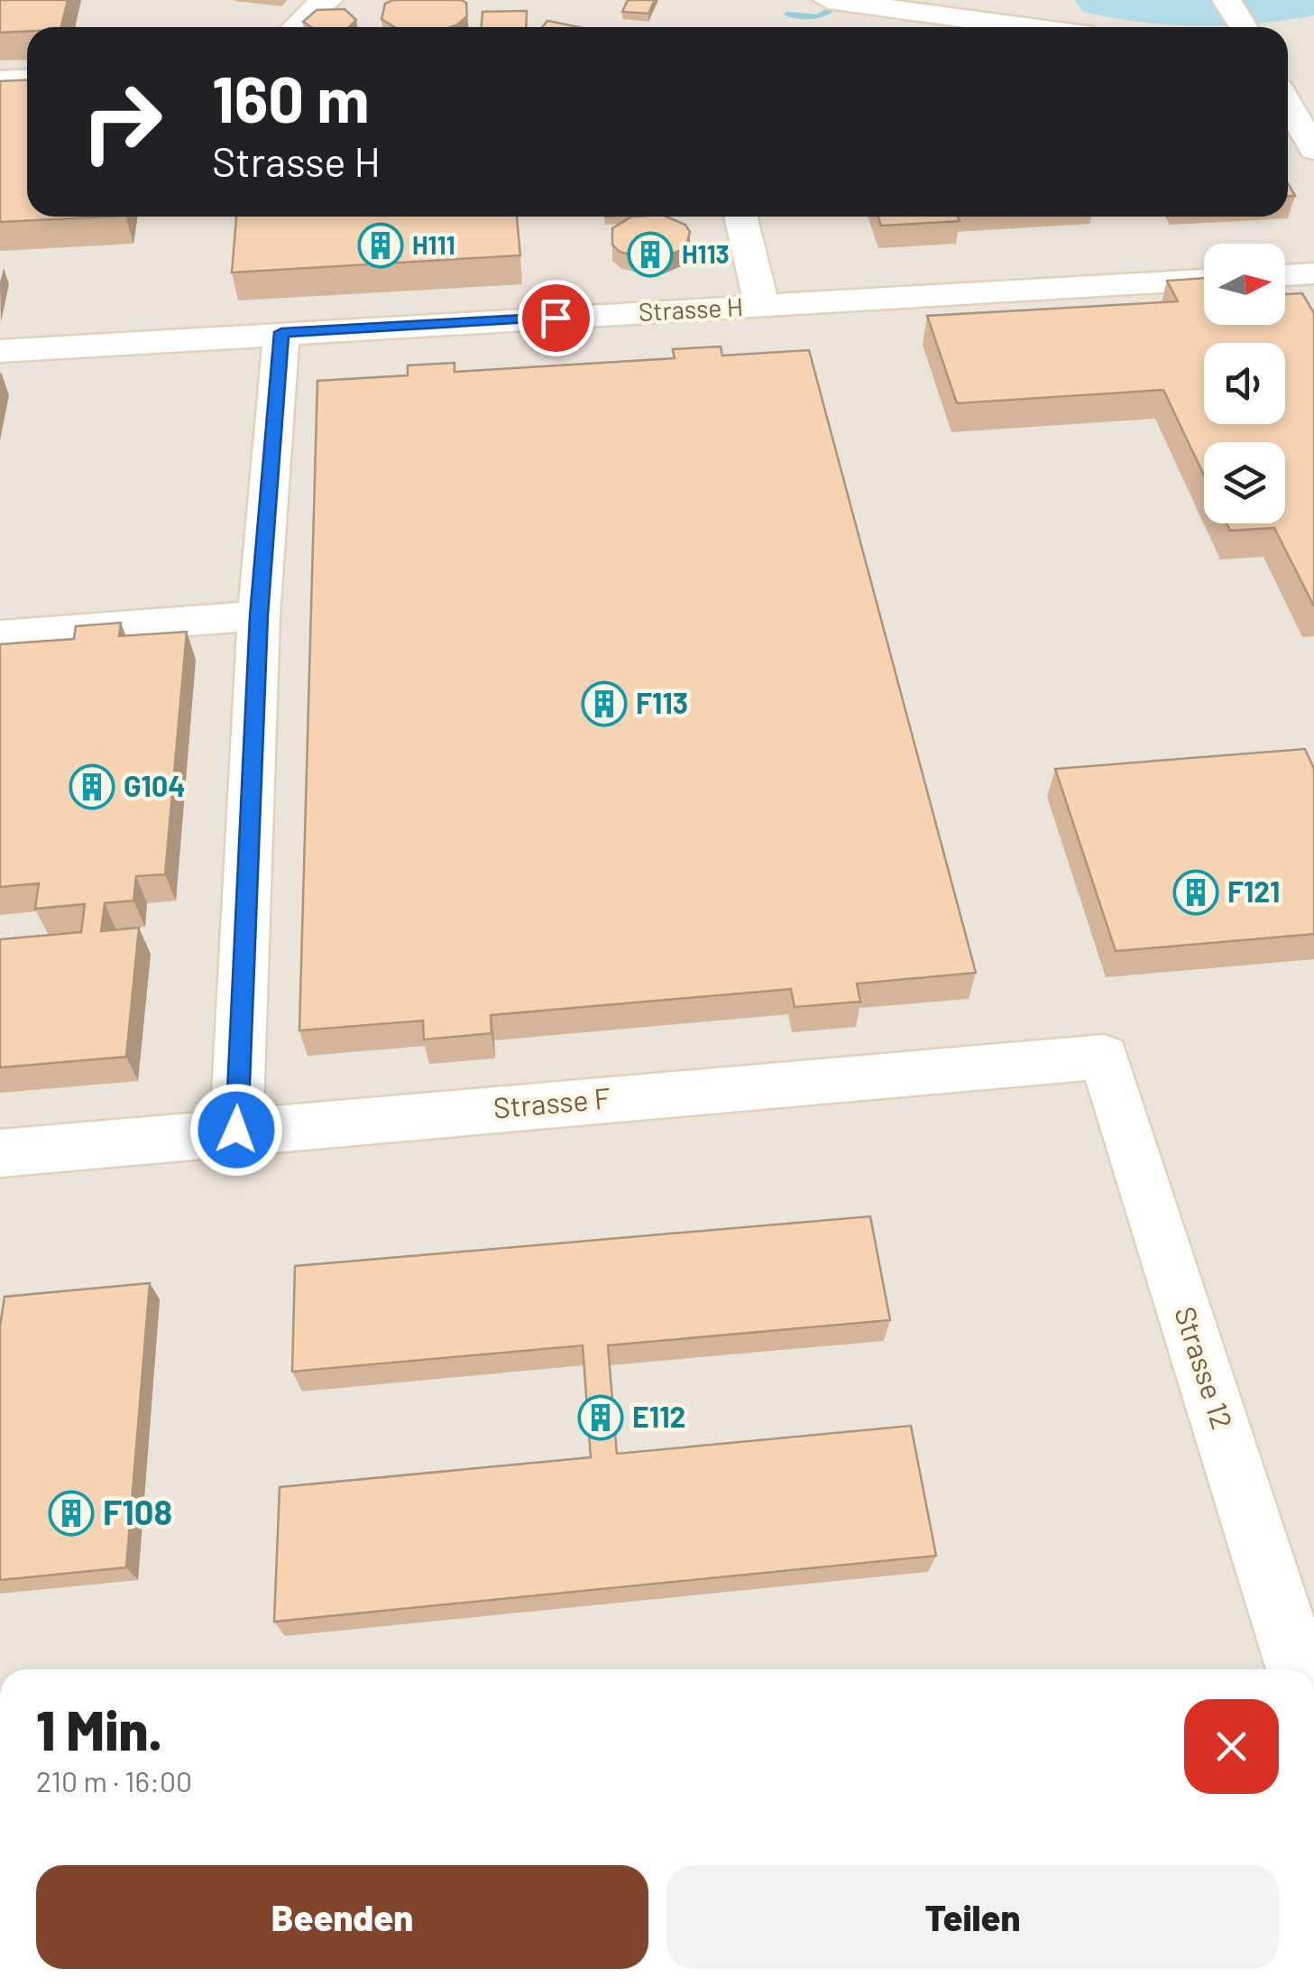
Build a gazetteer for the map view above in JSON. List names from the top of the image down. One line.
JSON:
{"streets":{"lane":["Strasse H","Strasse F","Strasse 12"]},"crossings":[["Strasse F","Strasse 12"]],"places":{"building":["H111","H113","F113","G104","F121","E112","F108"]},"north":"right","page":{"turn":["160 m","Strasse H"],"heading":["1 Min.","210 m · 16:00"],"buttons":["Beenden","Teilen"]}}
